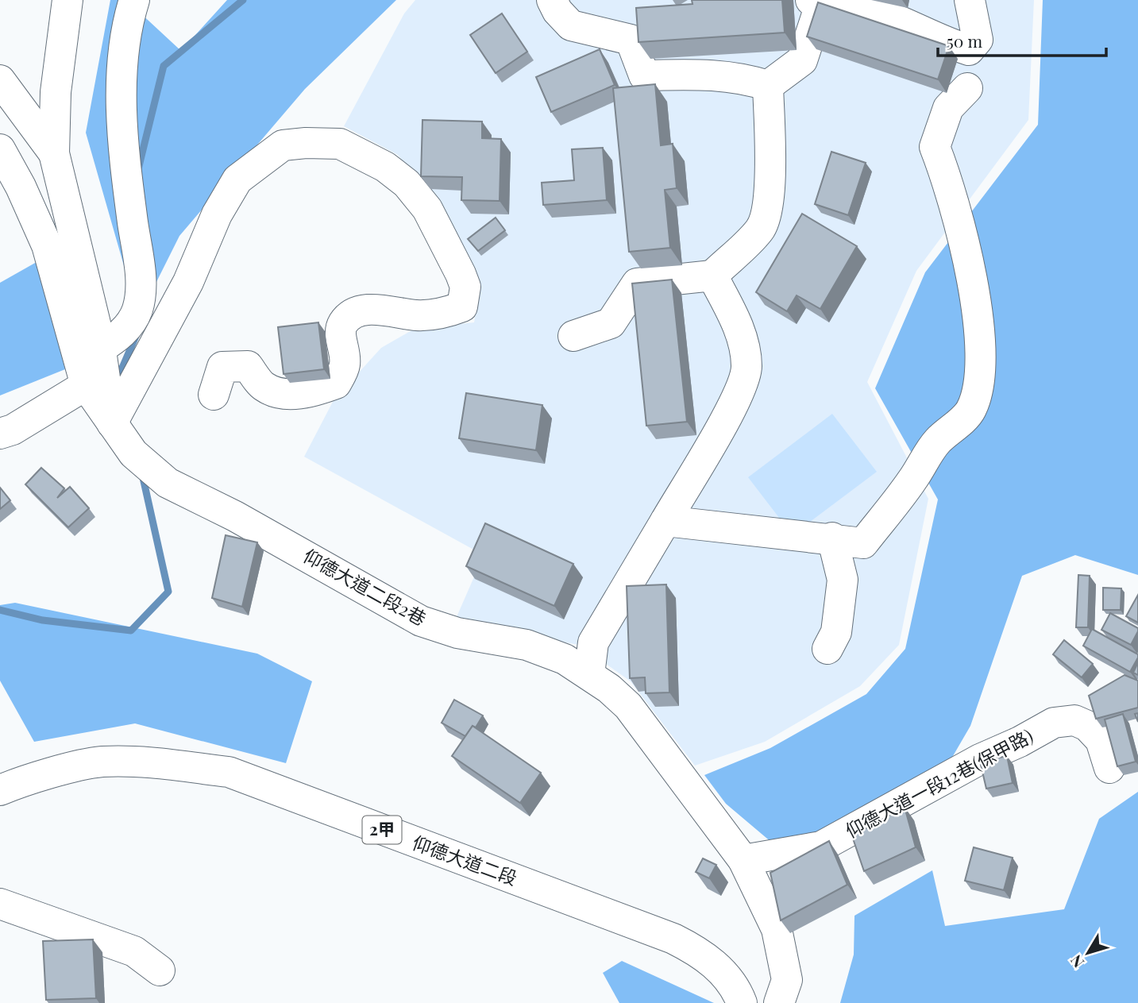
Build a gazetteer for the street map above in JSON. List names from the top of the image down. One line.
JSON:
{"streets":{"street":["仰德大道二段2巷","仰德大道一段12巷(保甲路)","2甲","仰德大道二段"]},"crossings":[["仰德大道二段2巷","仰德大道一段12巷(保甲路)"]],"scale_bar":"50 m","north":"bottom left"}
